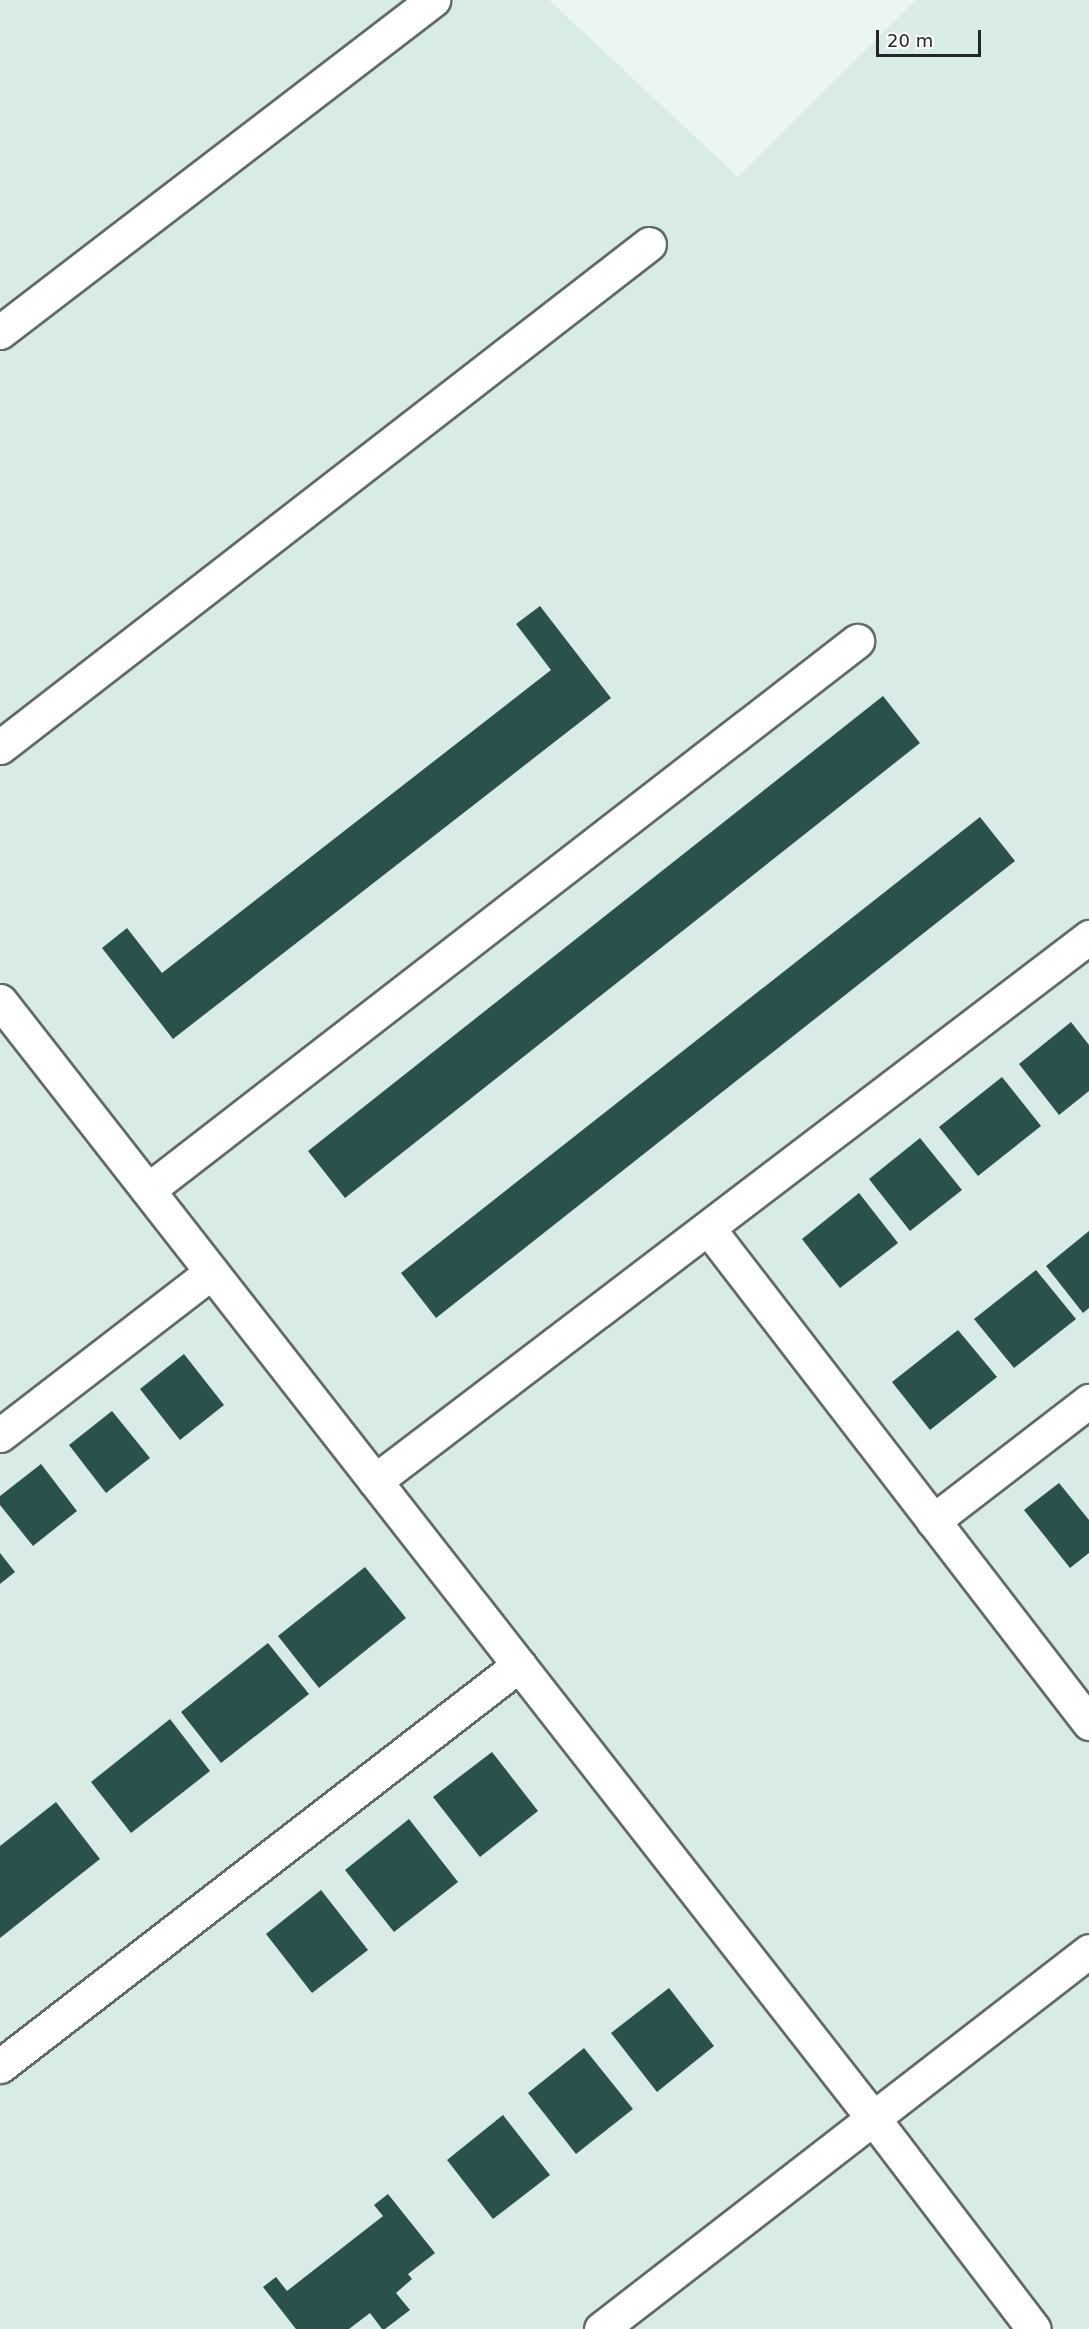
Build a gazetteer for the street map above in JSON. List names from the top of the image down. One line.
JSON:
{"scale_bar":"20 m"}
